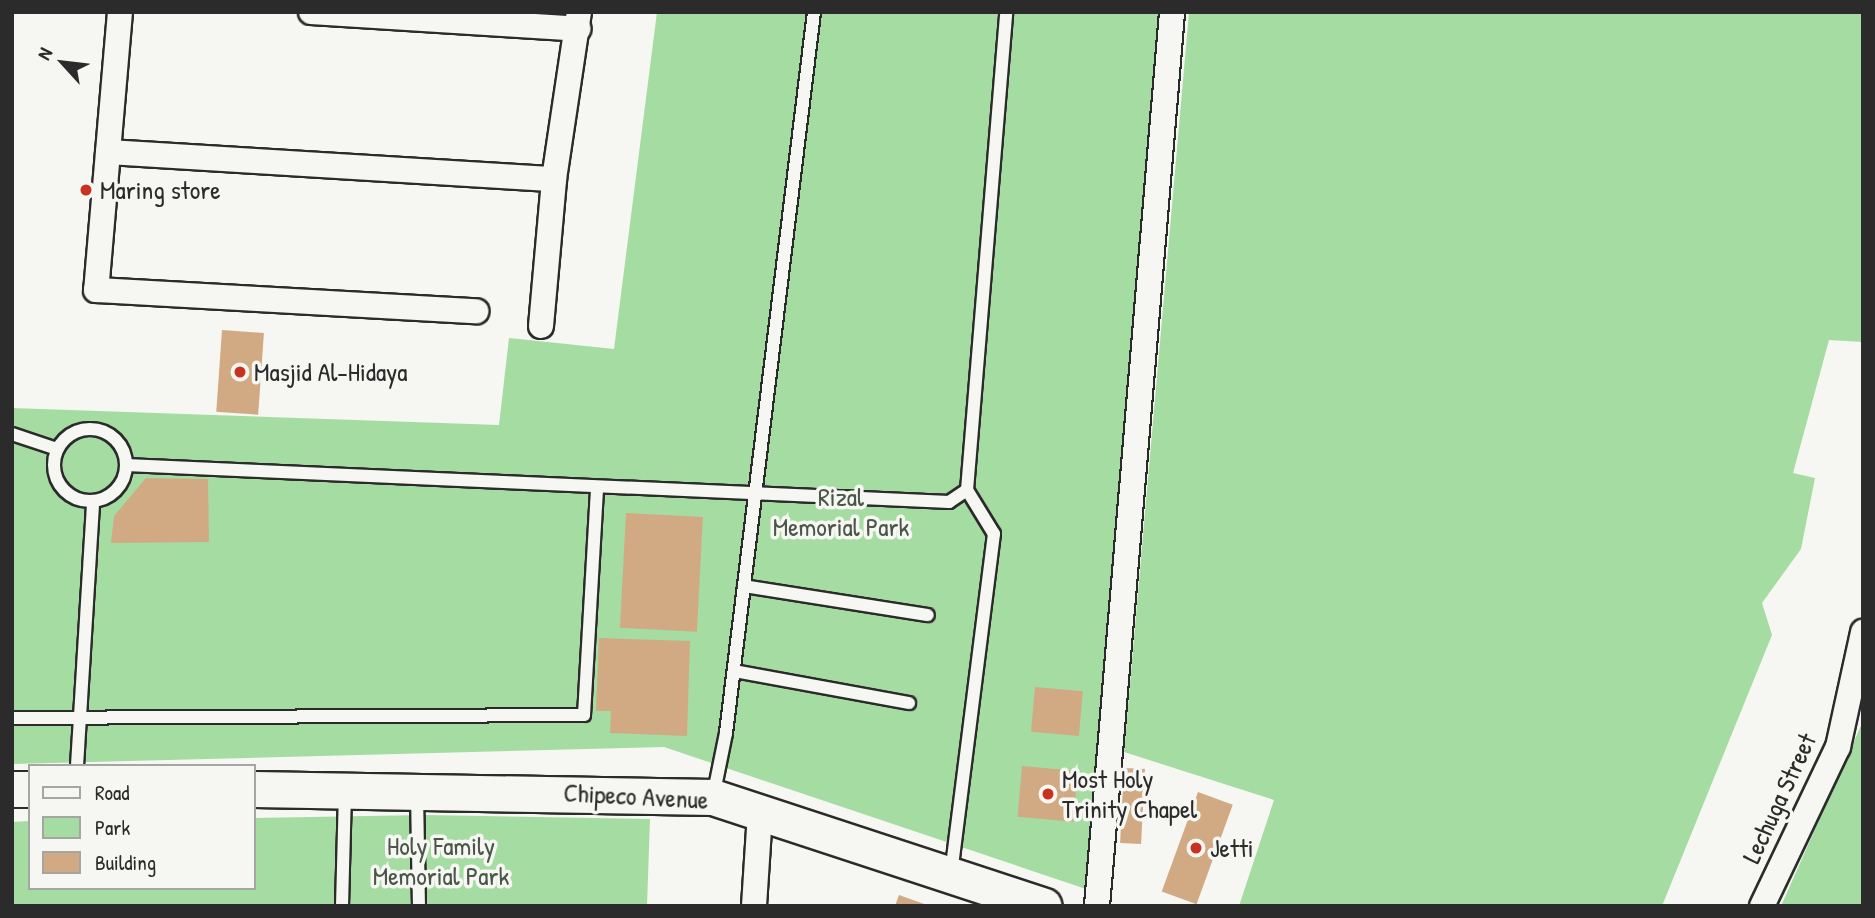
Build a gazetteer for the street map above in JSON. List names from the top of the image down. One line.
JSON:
{"streets":{"main road":["Chipeco Avenue"],"street":["Lechuga Street"]},"parks":["Rizal Memorial Park","Holy Family Memorial Park"],"places":["Maring store","Masjid Al-Hidaya","Most Holy Trinity Chapel","Jetti"],"legend":["Road","Park","Building"],"north":"top left"}
